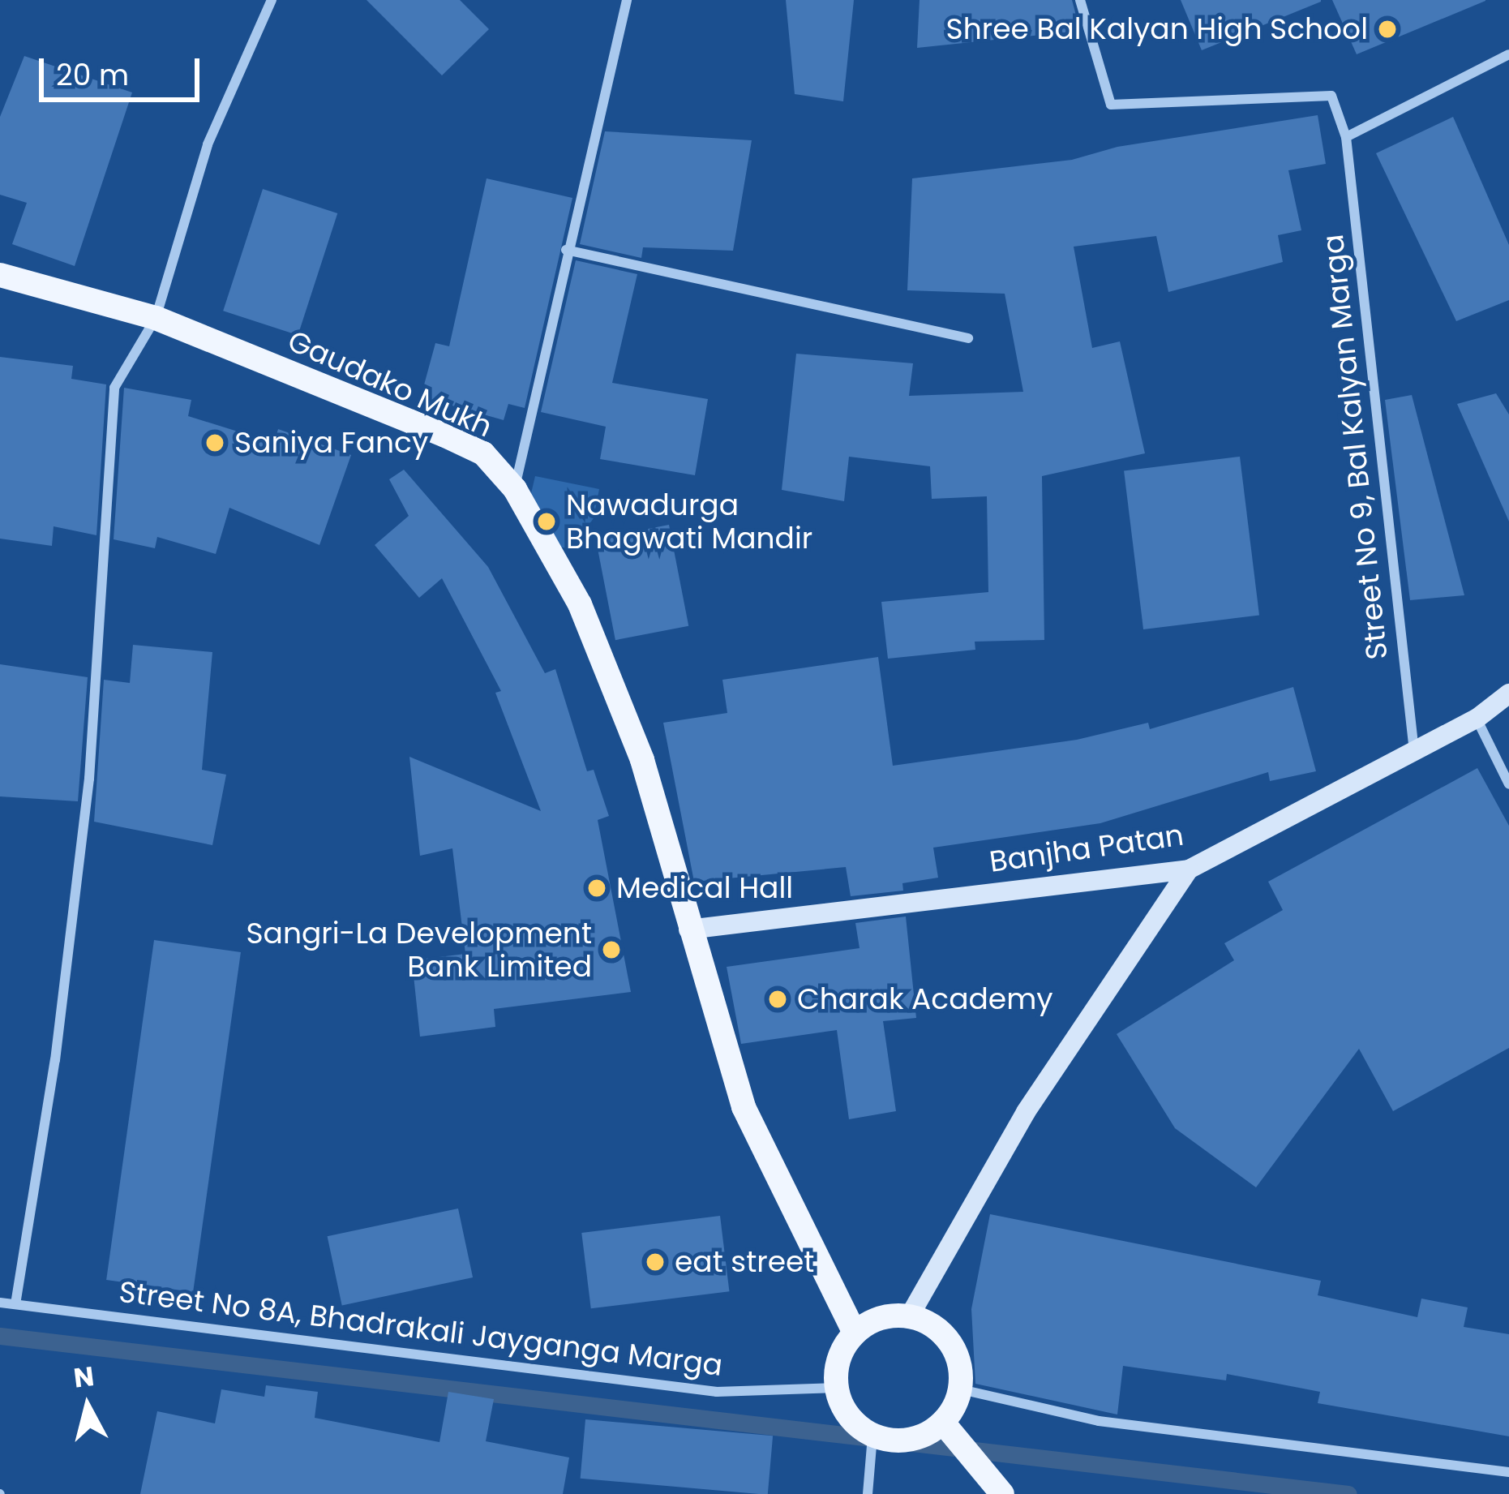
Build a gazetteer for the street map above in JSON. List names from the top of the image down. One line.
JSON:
{"streets":{"main road":["Gaudako Mukh","Banjha Patan"],"street":["Street No 9, Bal Kalyan Marga","Street No 8A, Bhadrakali Jayganga Marga"]},"crossings":[["Gaudako Mukh","Banjha Patan"],["Gaudako Mukh","Street No 8A, Bhadrakali Jayganga Marga"],["Street No 9, Bal Kalyan Marga","Banjha Patan"]],"places":["Shree Bal Kalyan High School","Saniya Fancy","Nawadurga Bhagwati Mandir","Medical Hall","Sangri-La Development Bank Limited","Charak Academy","eat street"],"scale_bar":"20 m","north":"top"}
